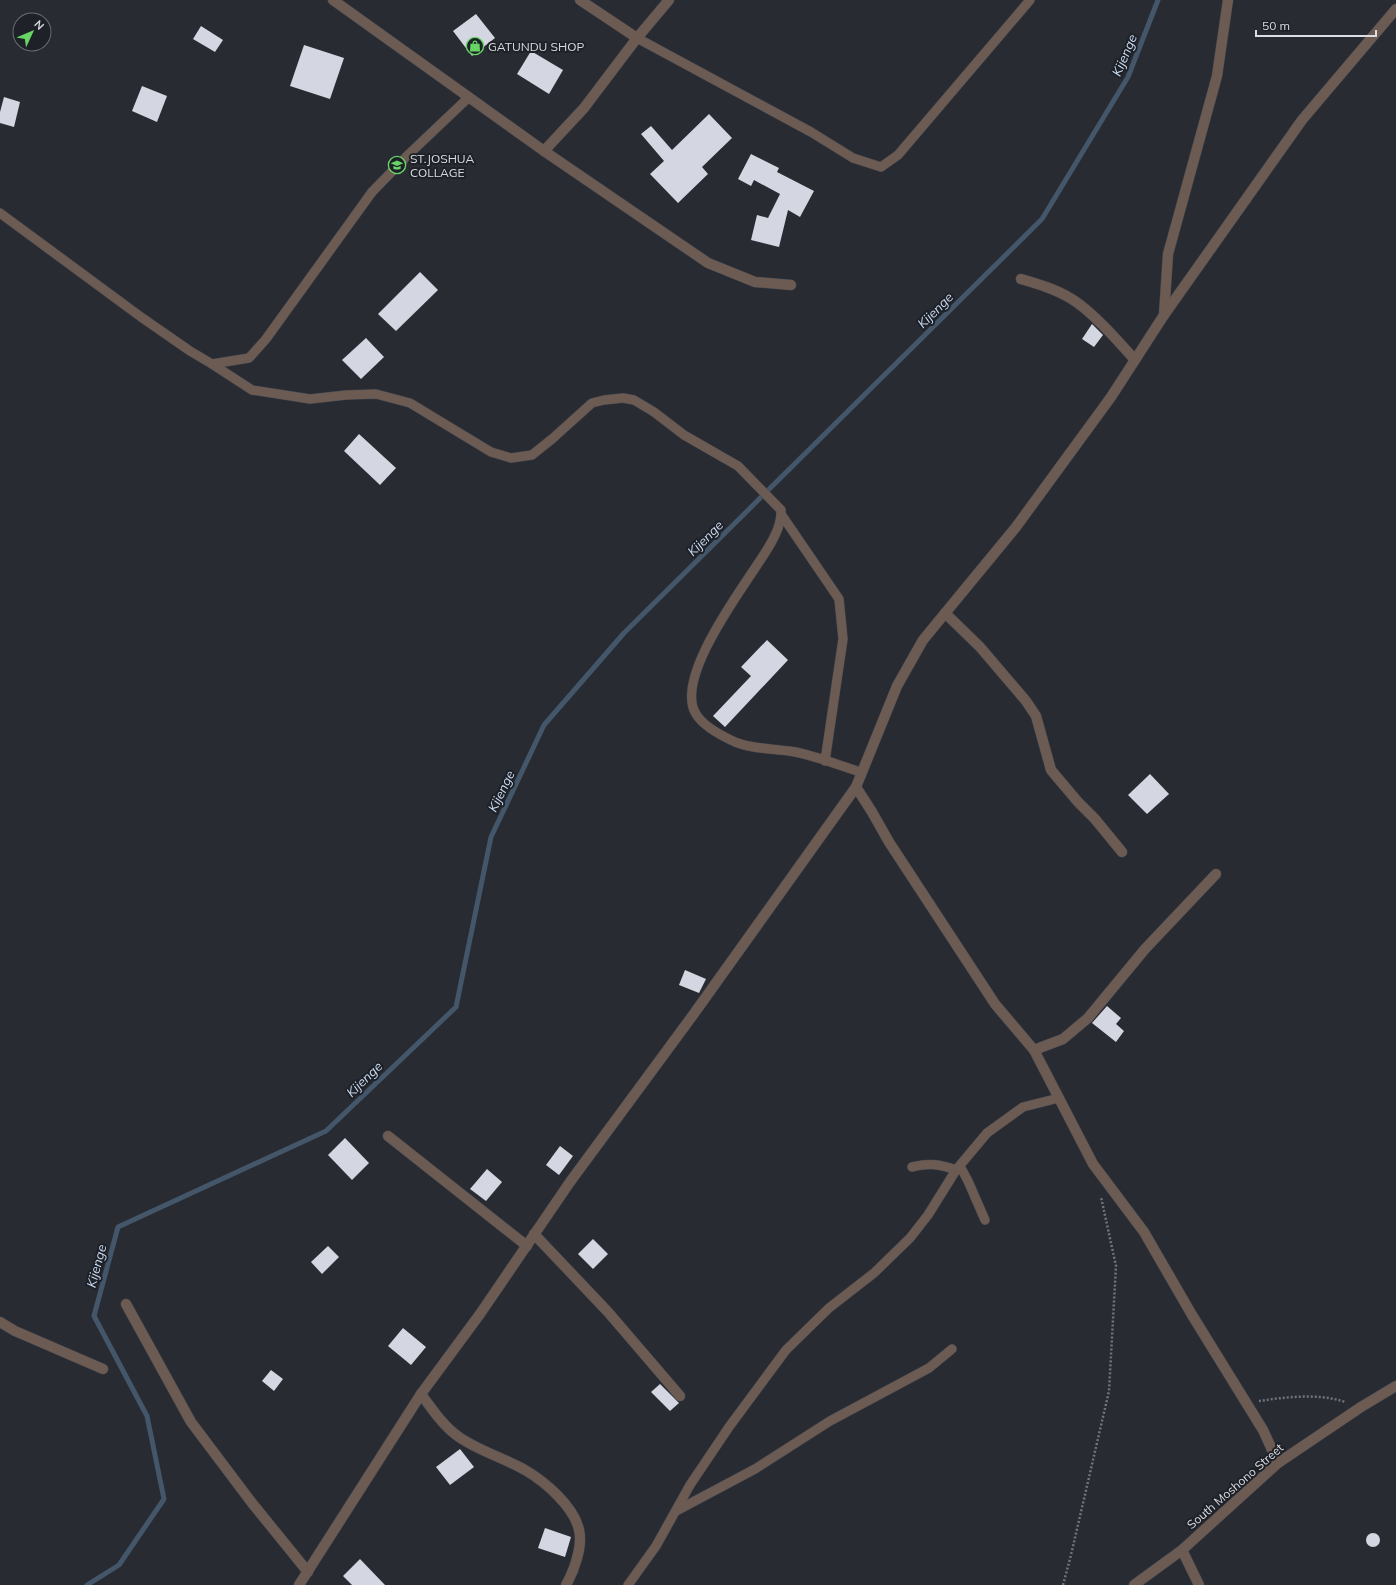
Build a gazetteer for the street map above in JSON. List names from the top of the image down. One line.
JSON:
{"streets":{"street":["South Moshono Street"]},"water":["Kijenge"],"places":{"shop":["GATUNDU SHOP"],"school or university":["ST.JOSHUA COLLAGE"]},"scale_bar":"50 m","north":"top right"}
